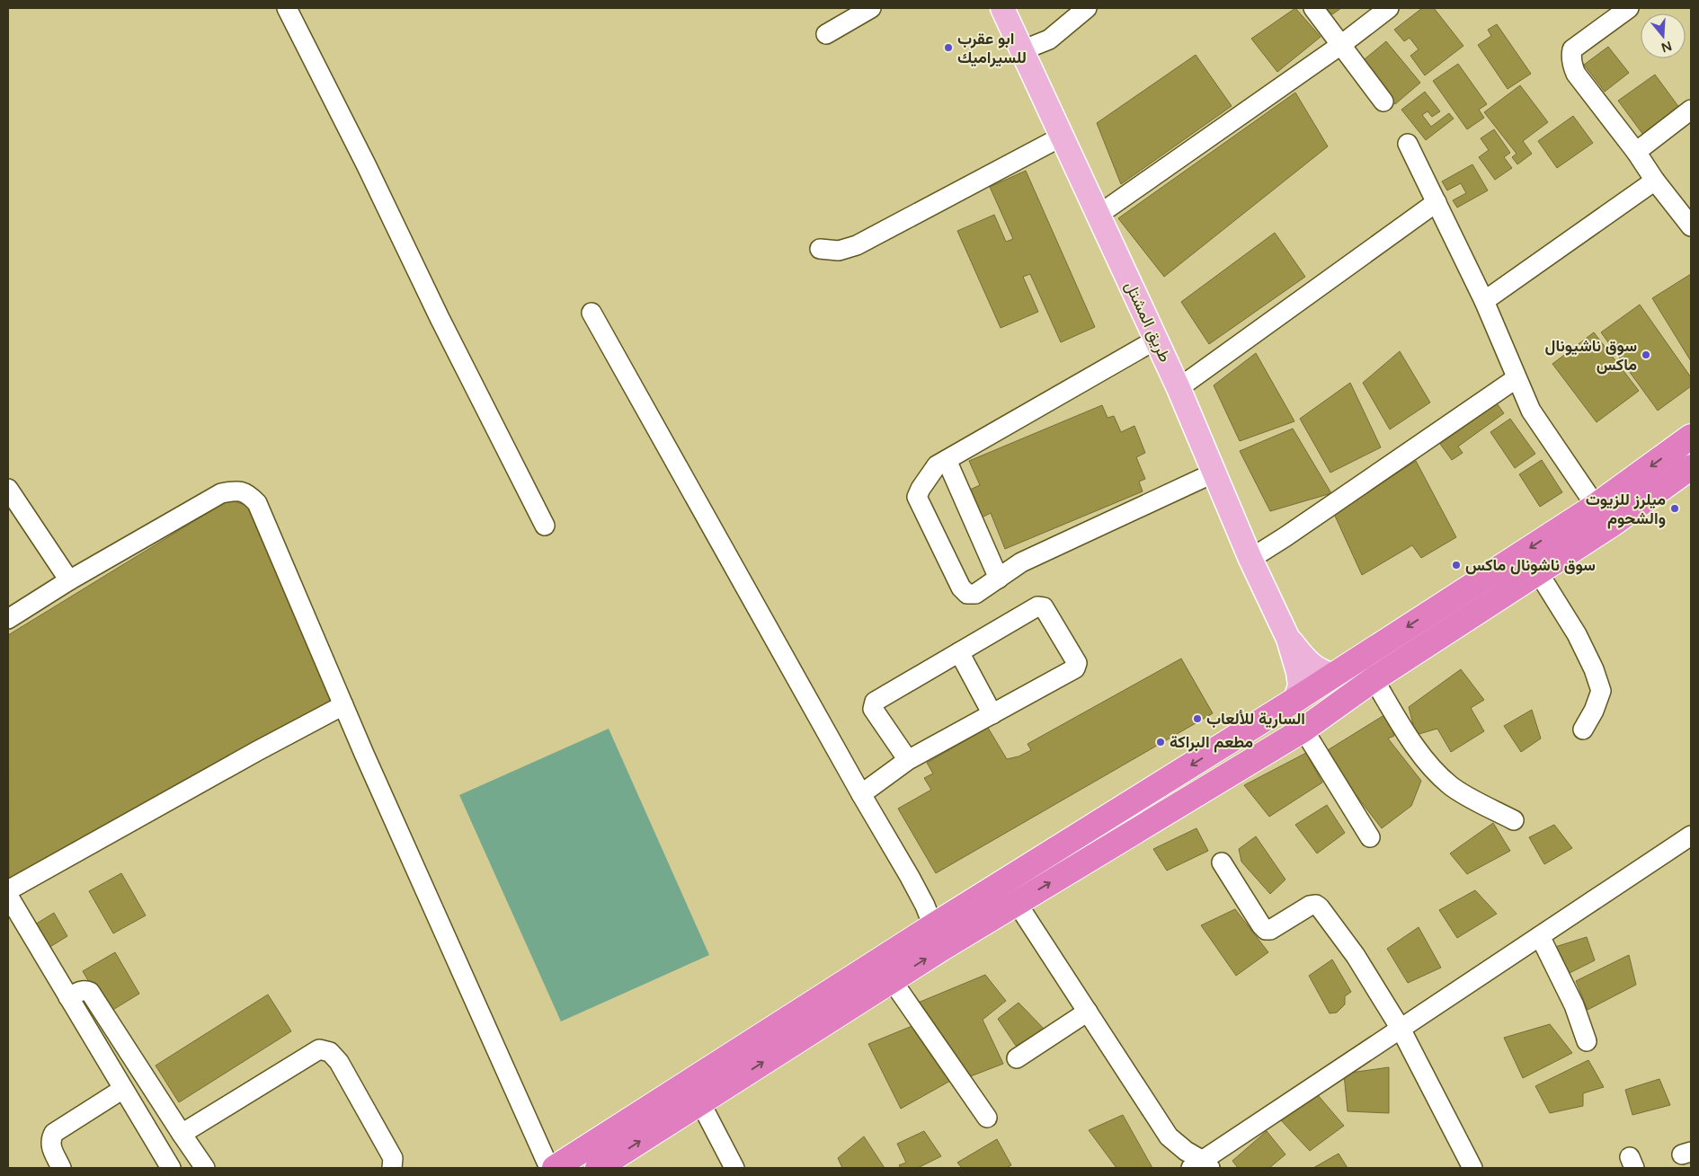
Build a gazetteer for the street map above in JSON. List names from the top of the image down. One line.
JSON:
{"streets":{"main road":["طريق المشتل"]},"places":["ابو عقرب للسيراميك","سوق ناشيونال ماكس","ميلرز للزيوت والشحوم","سوق ناشونال ماكس","السارية للألعاب","مطعم البراكة"],"north":"bottom"}
